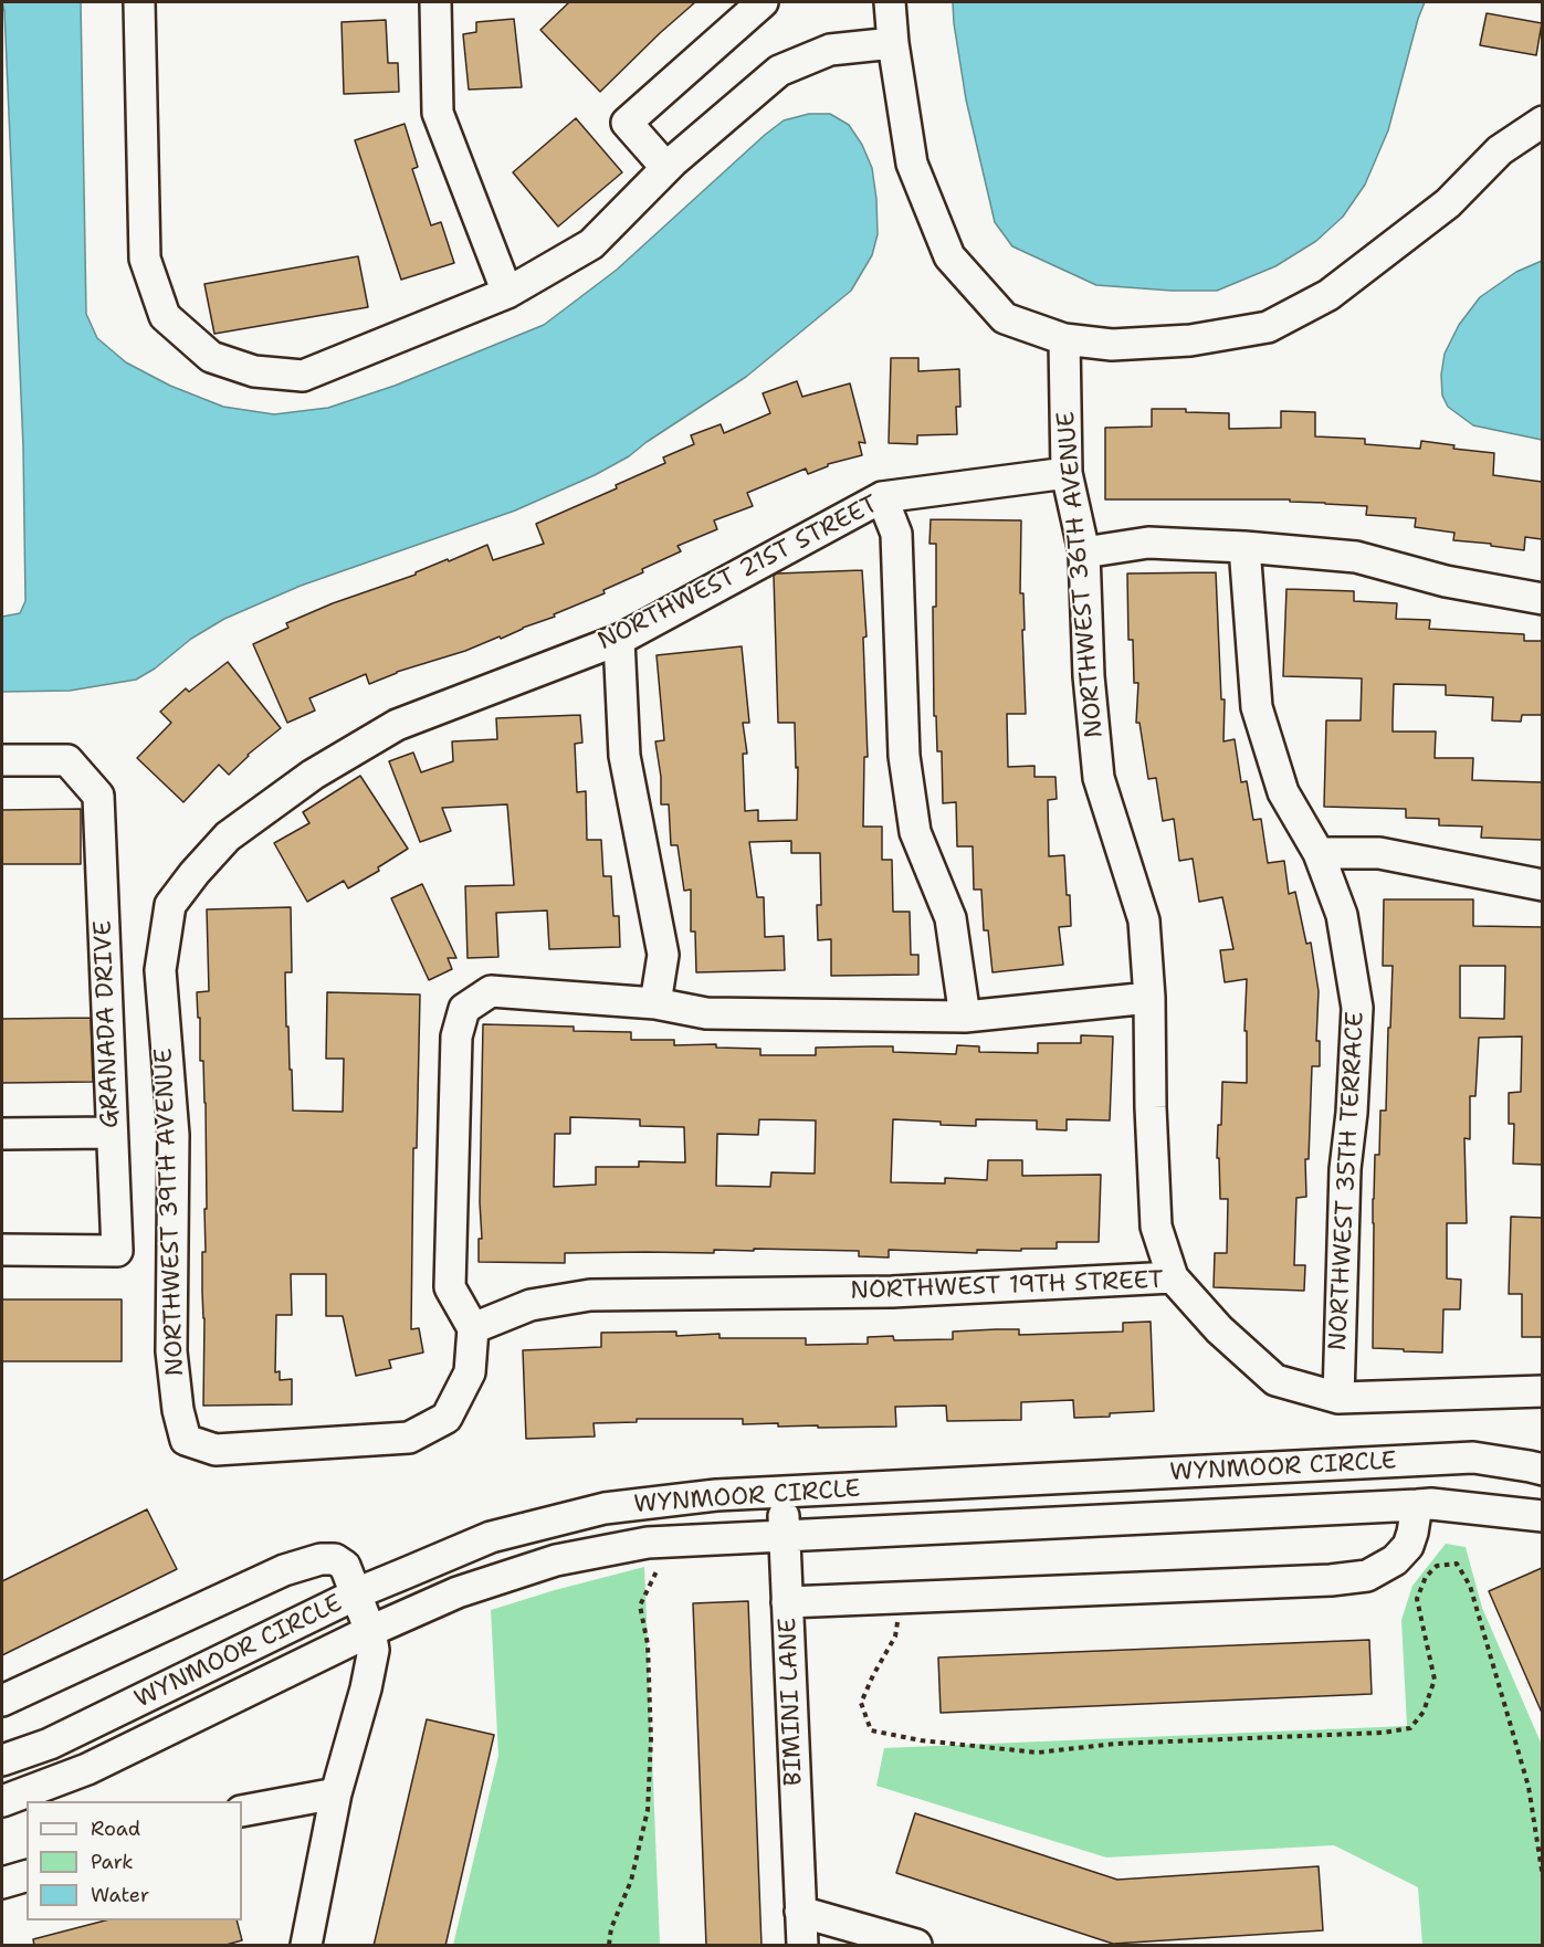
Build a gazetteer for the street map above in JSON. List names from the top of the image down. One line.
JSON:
{"streets":{"street":["NORTHWEST 21ST STREET","NORTHWEST 36TH AVENUE","GRANADA DRIVE","NORTHWEST 35TH TERRACE","NORTHWEST 39TH AVENUE","NORTHWEST 19TH STREET","WYNMOOR CIRCLE","BIMINI LANE"]},"crossings":[["NORTHWEST 21ST STREET","NORTHWEST 36TH AVENUE"],["NORTHWEST 21ST STREET","NORTHWEST 39TH AVENUE"],["NORTHWEST 36TH AVENUE","NORTHWEST 19TH STREET"],["NORTHWEST 35TH TERRACE","NORTHWEST 19TH STREET"],["NORTHWEST 39TH AVENUE","NORTHWEST 19TH STREET"],["WYNMOOR CIRCLE","BIMINI LANE"]],"legend":["Road","Park","Water"]}
